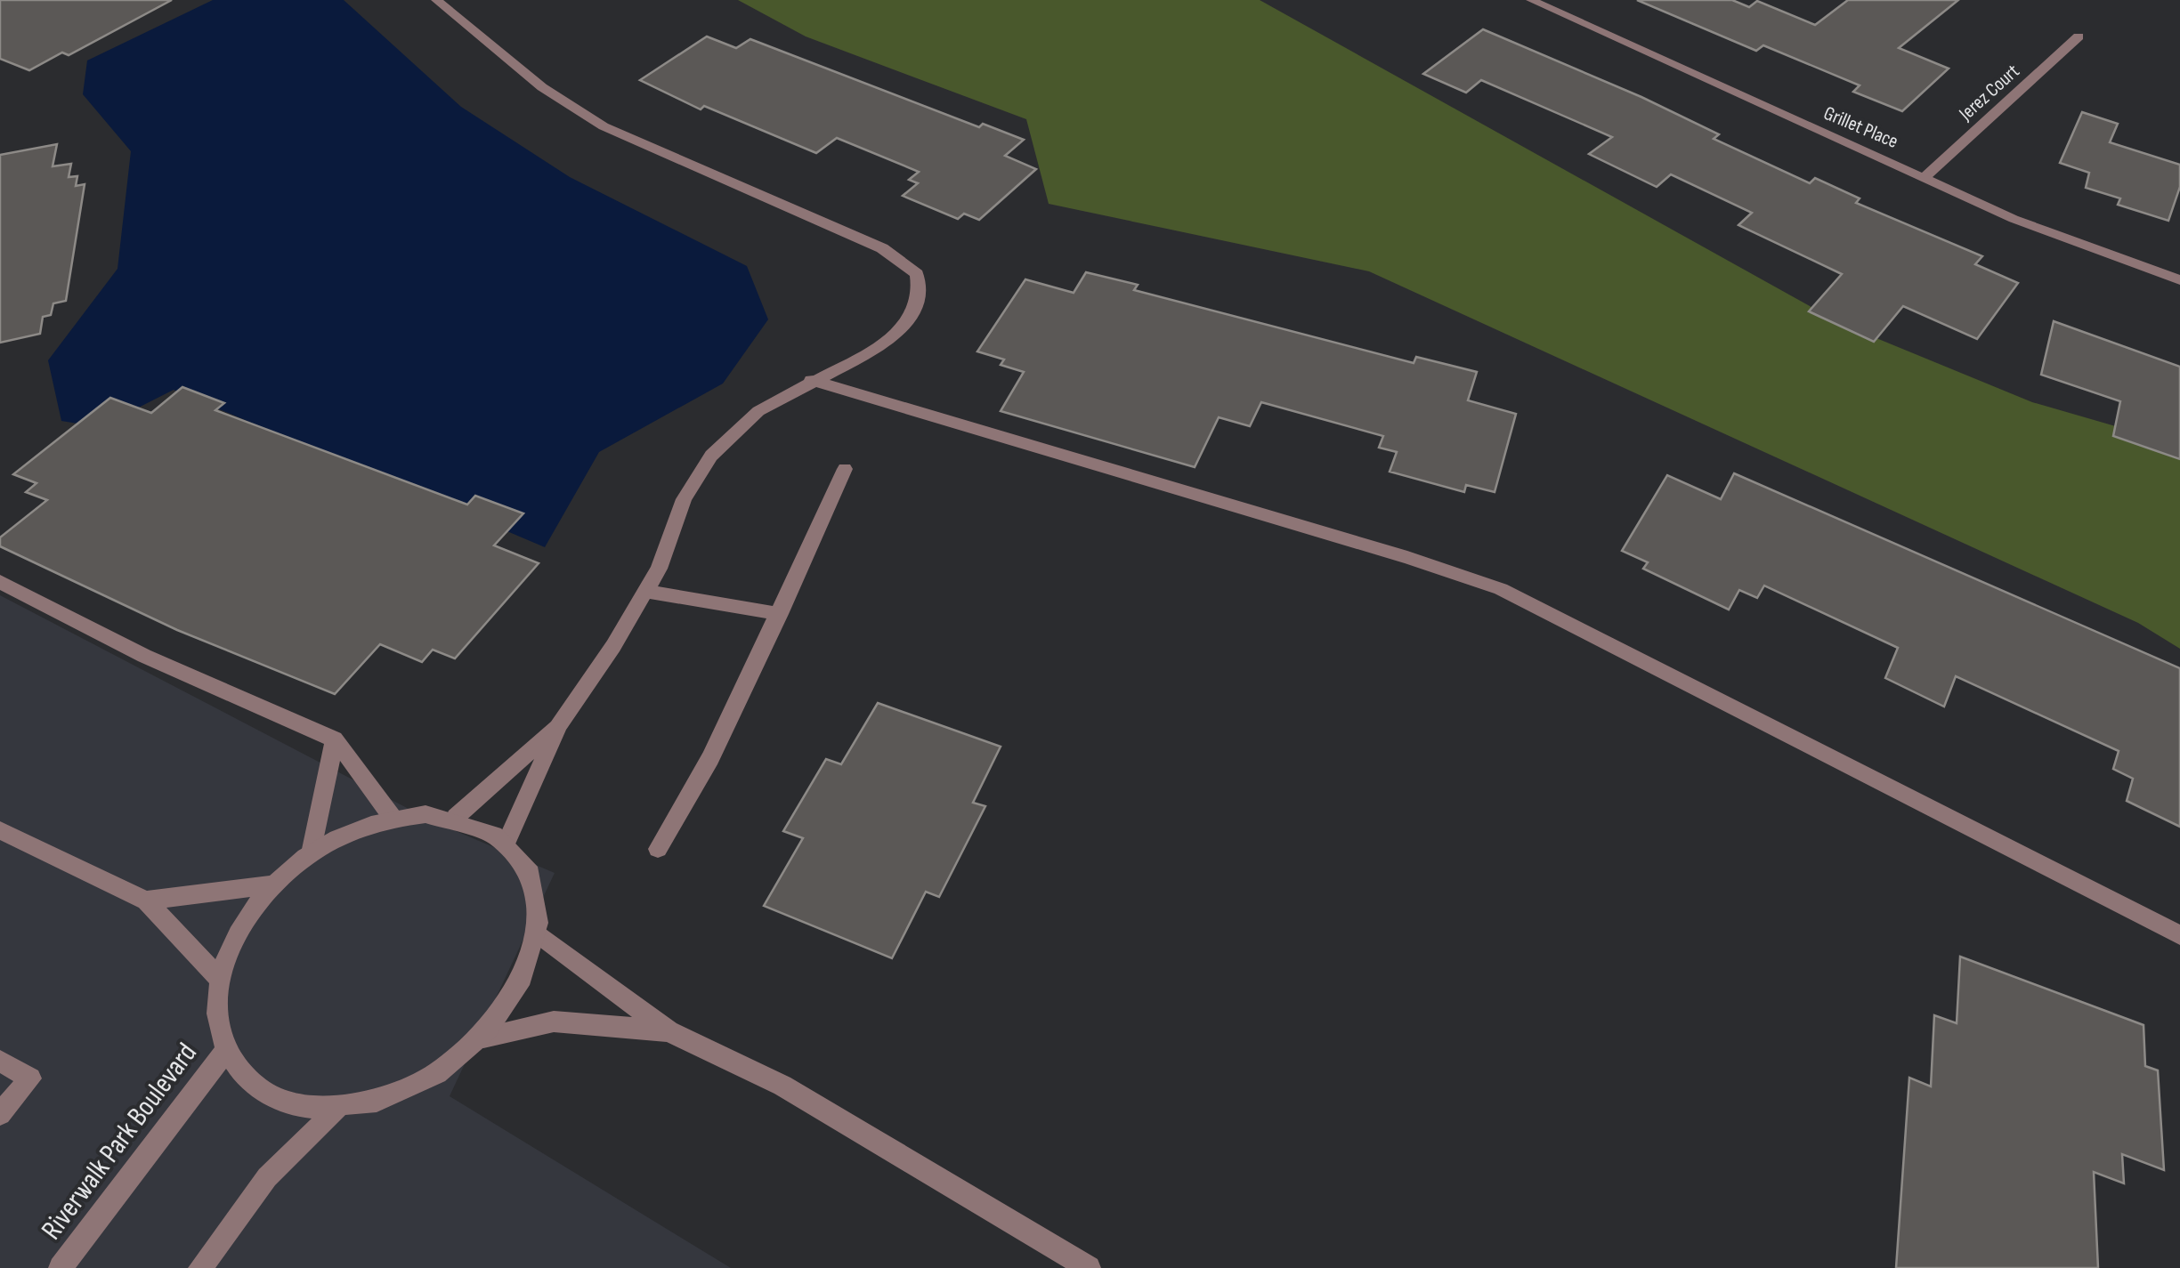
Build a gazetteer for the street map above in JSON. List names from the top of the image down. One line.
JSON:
{"streets":{"street":["Jerez Court","Grillet Place","Riverwalk Park Boulevard"]},"crossings":[["Jerez Court","Grillet Place"]]}
